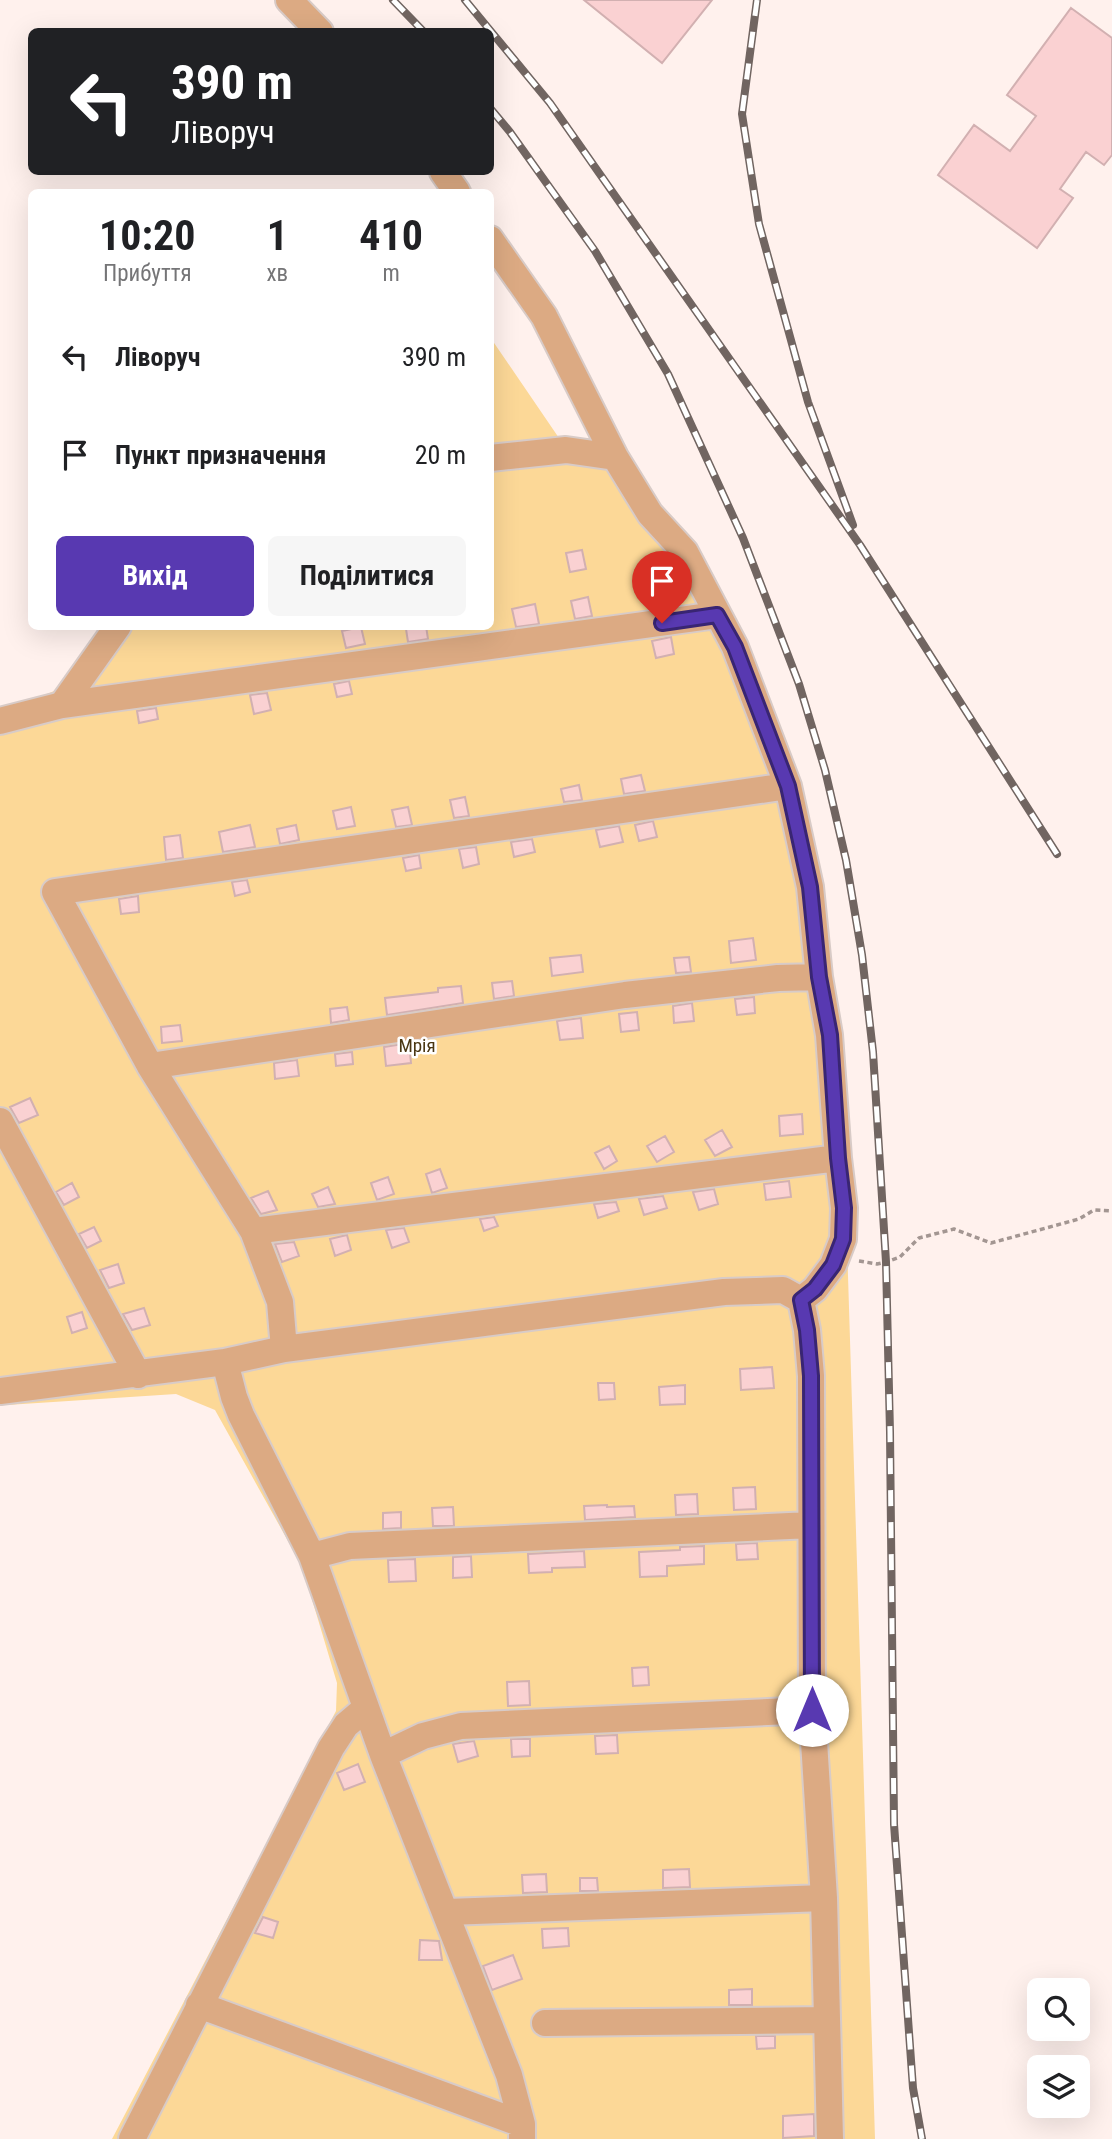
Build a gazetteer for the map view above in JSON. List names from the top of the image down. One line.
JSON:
{"parks":["Мрія"],"page":{"turn":["390 m","Ліворуч"],"eta":["10:20","Прибуття","1","хв","410","m"],"list":[{"name":"Ліворуч","value":"390 m"},{"name":"Пункт призначення","value":"20 m"}],"buttons":["Вихід","Поділитися"]}}
